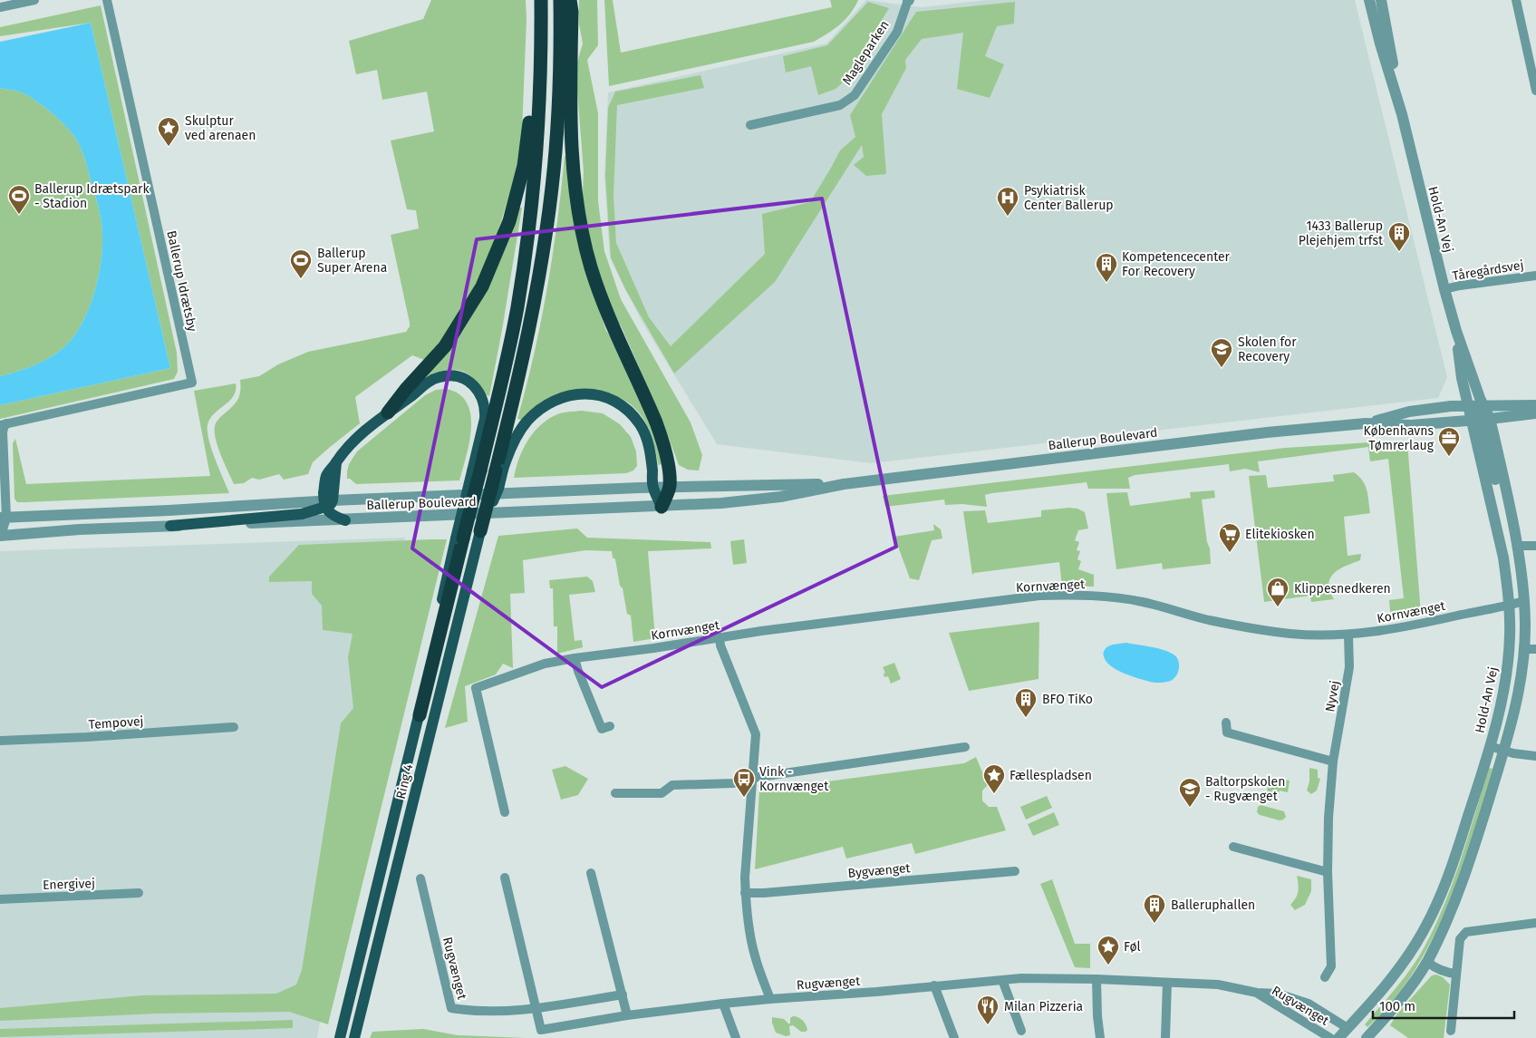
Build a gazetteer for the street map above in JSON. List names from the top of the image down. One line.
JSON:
{"streets":{"main road":["Ring 4"],"street":["Magleparken","Hold-An Vej","Tåregårdsvej","Ballerup Idrætsby","Ballerup Boulevard","Kornvænget","Nyvej","Tempovej","Bygvænget","Energivej","Rugvænget"]},"crossings":[["Hold-An Vej","Tåregårdsvej"],["Hold-An Vej","Ballerup Boulevard"],["Hold-An Vej","Kornvænget"],["Hold-An Vej","Rugvænget"],["Ballerup Idrætsby","Ballerup Boulevard"],["Kornvænget","Nyvej"]],"places":{"place":["Skulptur ved arenaen","Fællespladsen","Føl"],"sports":["Ballerup Idrætspark - Stadion","Ballerup Super Arena"],"hospital":["Psykiatrisk Center Ballerup"],"building":["1433 Ballerup Plejehjem trfst","Kompetencecenter For Recovery","BFO TiKo","Balleruphallen"],"school or university":["Skolen for Recovery","Baltorpskolen - Rugvænget"],"office":["Københavns Tømrerlaug"],"supermarket":["Elitekiosken"],"shop":["Klippesnedkeren"],"bus stop":["Vink - Kornvænget"],"restaurant":["Milan Pizzeria"]},"scale_bar":"100 m"}
